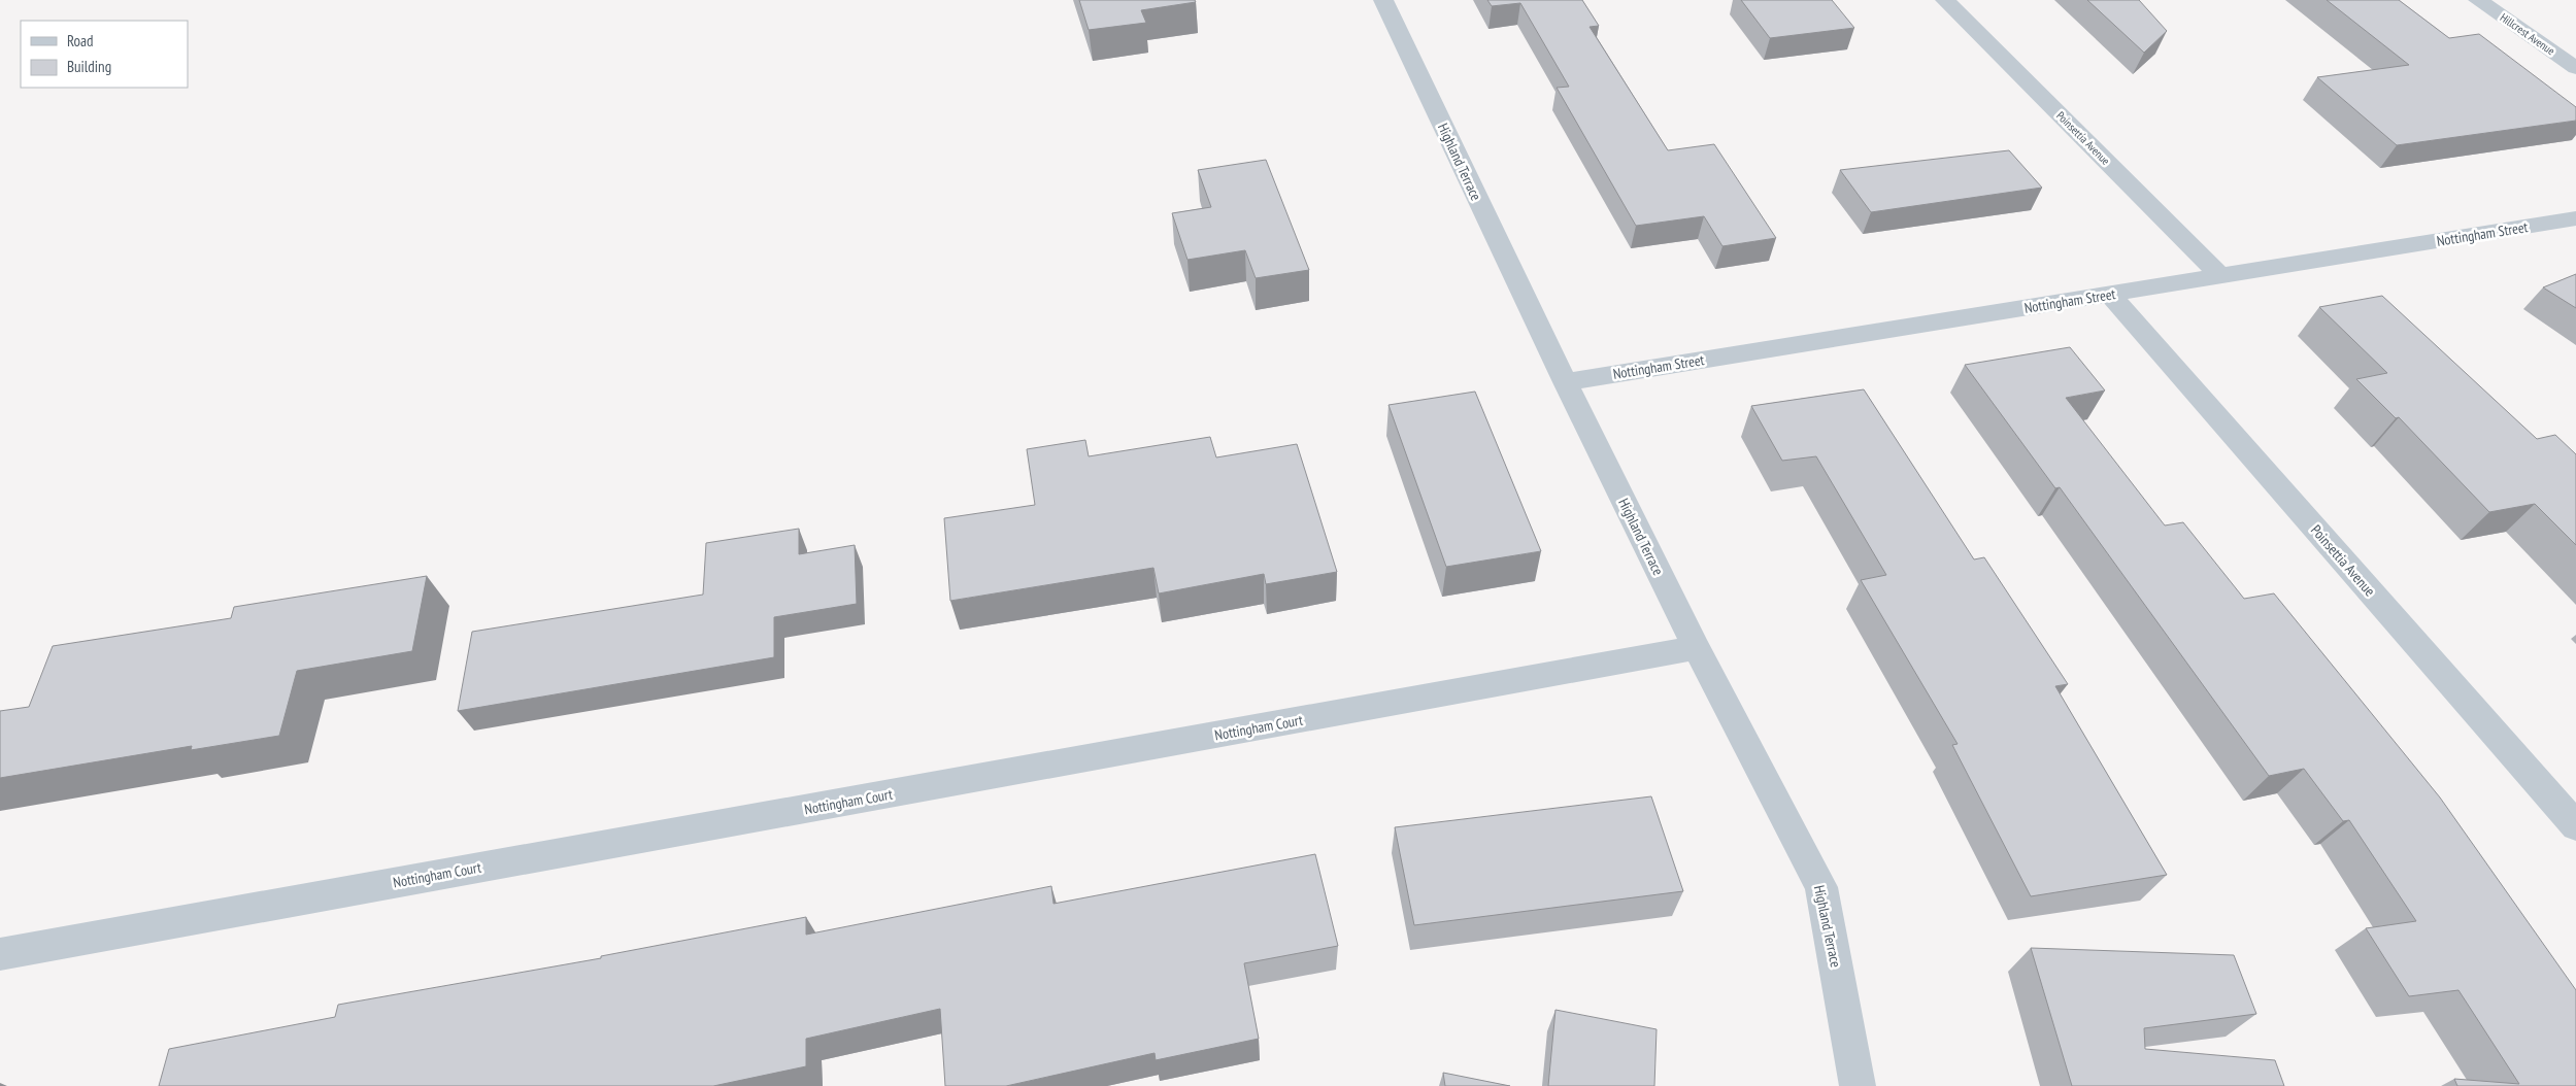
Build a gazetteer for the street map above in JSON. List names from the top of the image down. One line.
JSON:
{"streets":{"street":["Hillcrest Avenue","Poinsettia Avenue","Highland Terrace","Nottingham Street","Nottingham Court"]},"crossings":[["Poinsettia Avenue","Nottingham Street"],["Highland Terrace","Nottingham Street"],["Highland Terrace","Nottingham Court"]],"legend":["Road","Building"]}
